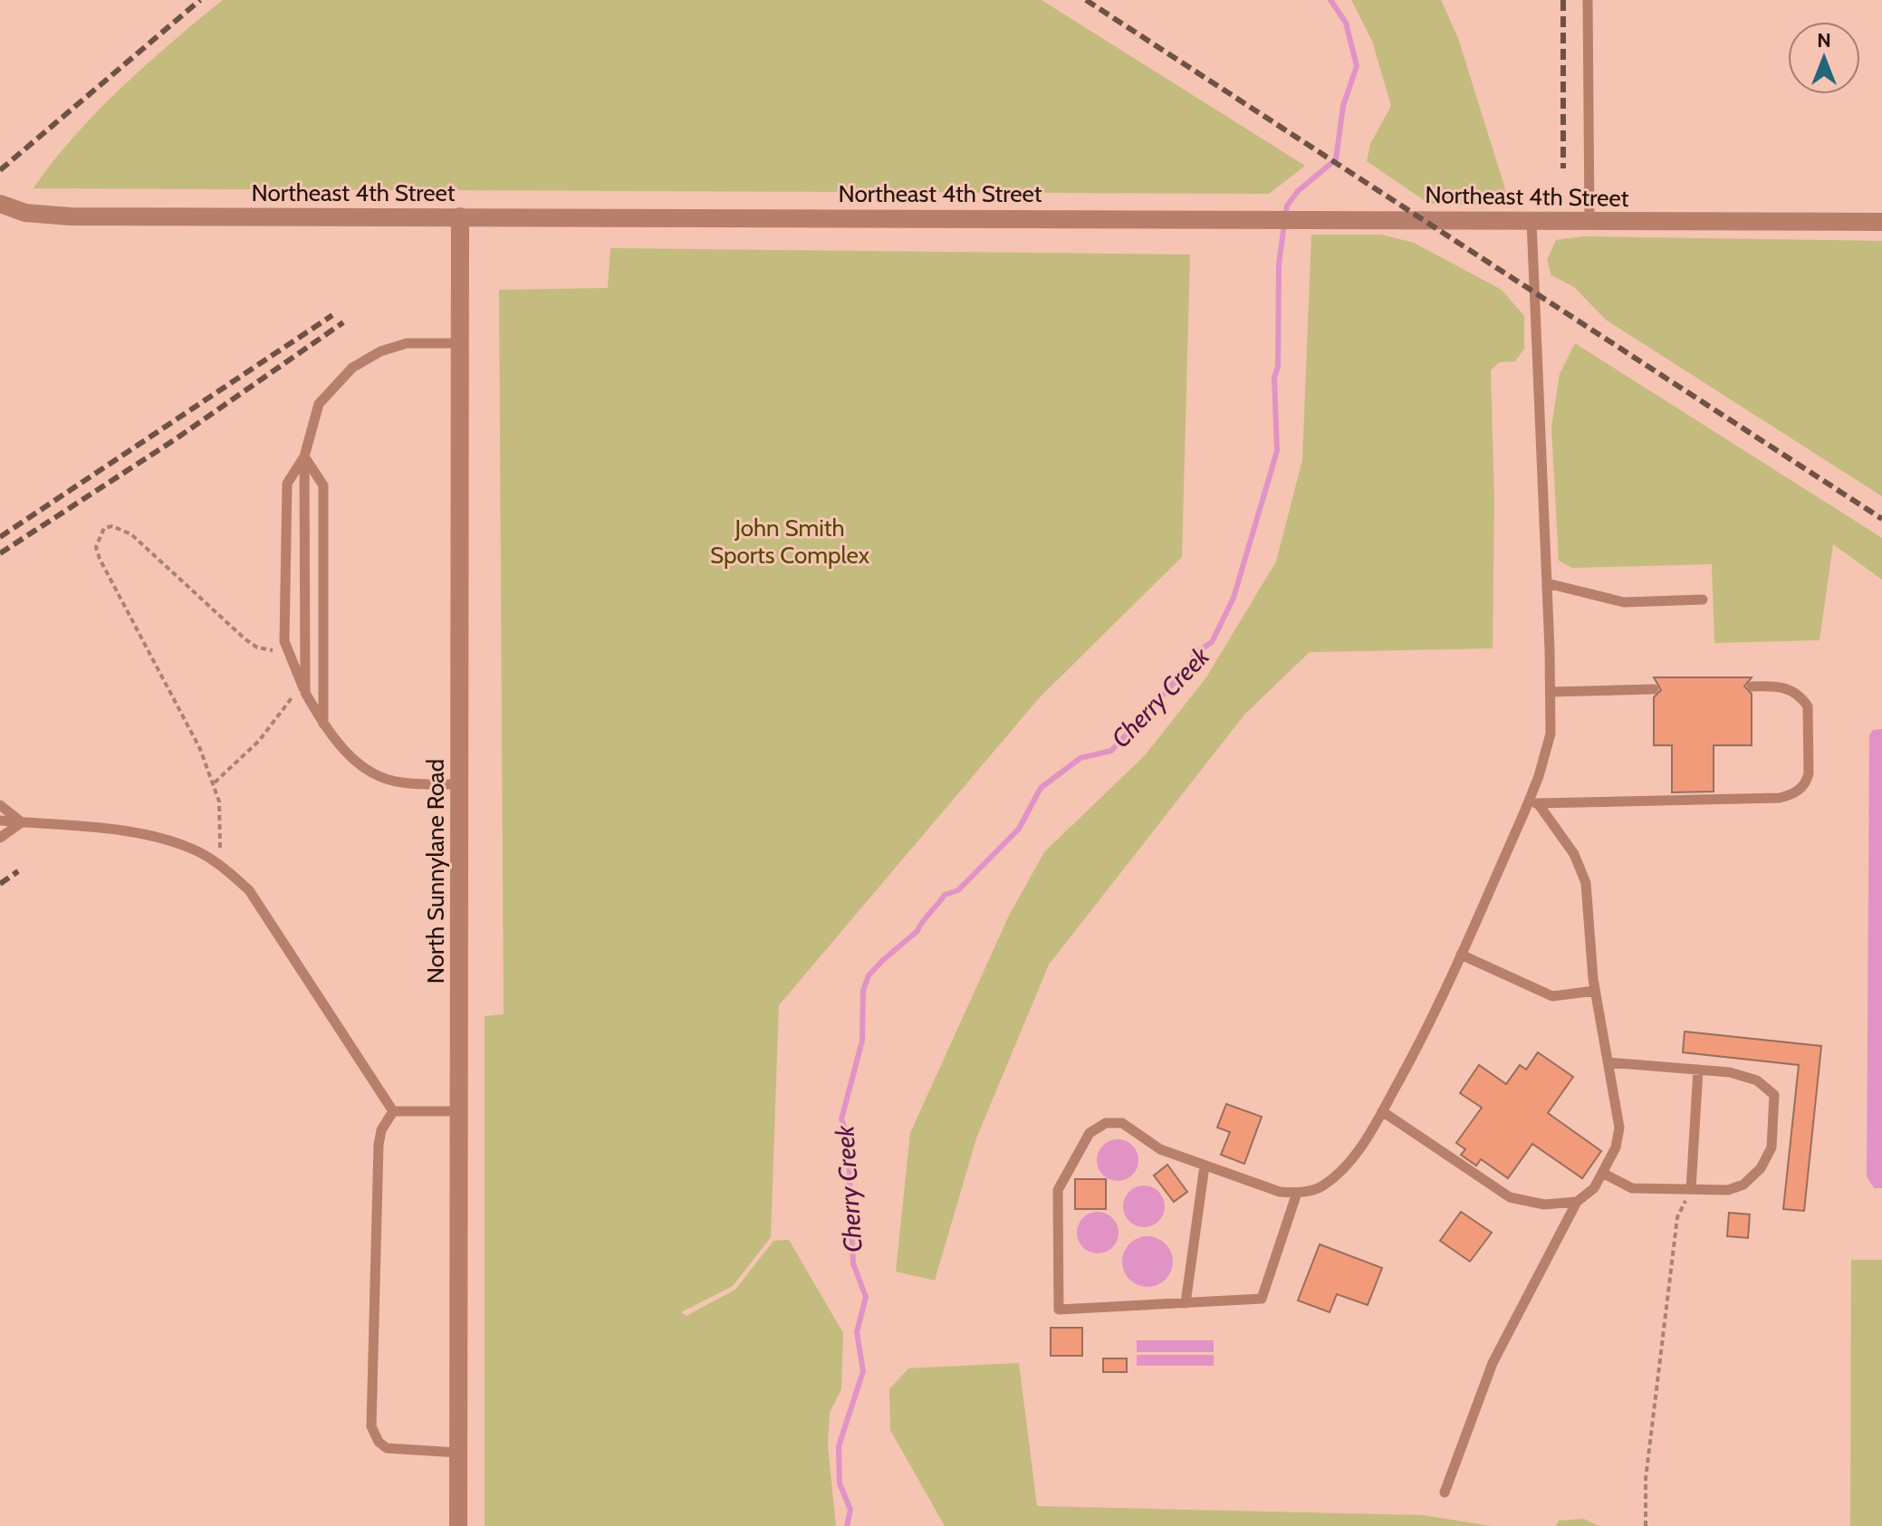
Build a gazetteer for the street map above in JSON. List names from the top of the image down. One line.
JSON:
{"streets":{"street":["Northeast 4th Street","North Sunnylane Road"]},"crossings":[["Northeast 4th Street","North Sunnylane Road"]],"water":["Cherry Creek"],"parks":["John Smith Sports Complex"],"north":"top"}
